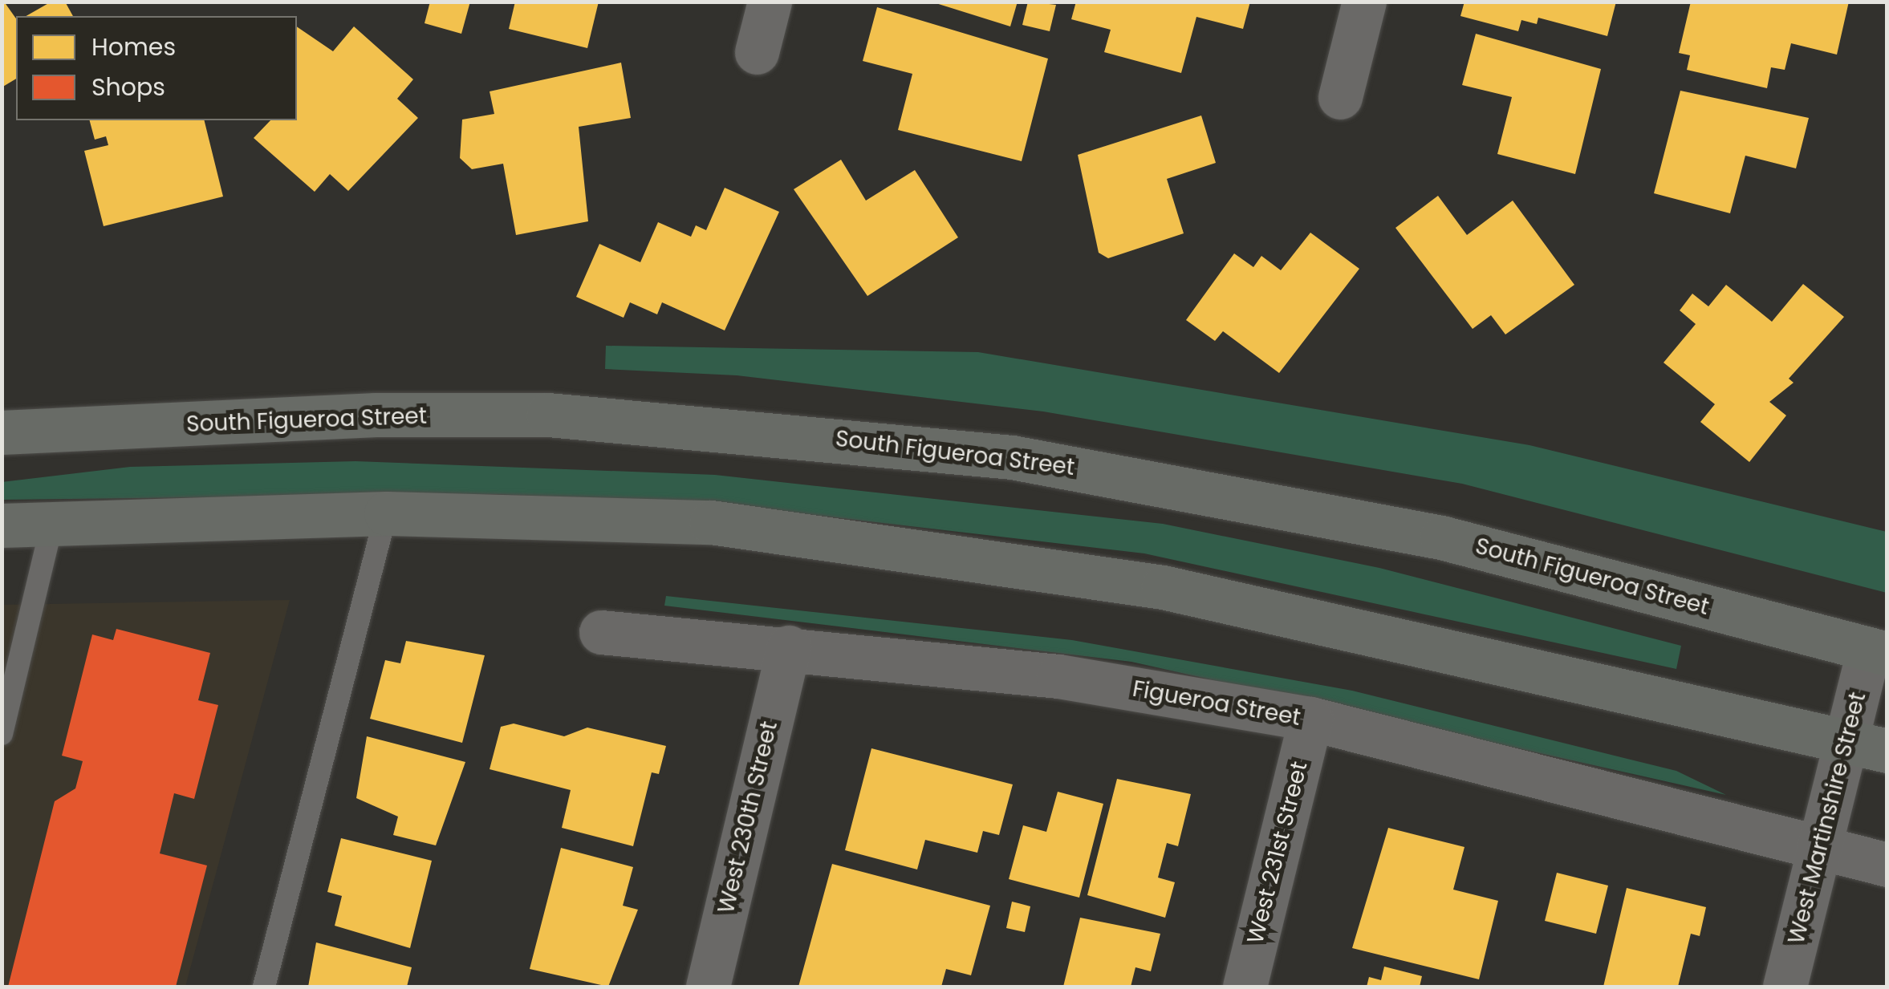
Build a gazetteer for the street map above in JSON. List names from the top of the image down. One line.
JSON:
{"streets":{"main road":["South Figueroa Street"],"street":["Figueroa Street","West 230th Street","West Martinshire Street","West 231st Street"]},"crossings":[["South Figueroa Street","West Martinshire Street"],["Figueroa Street","West 230th Street"],["Figueroa Street","West Martinshire Street"],["Figueroa Street","West 231st Street"]],"legend":["Homes","Shops"]}
